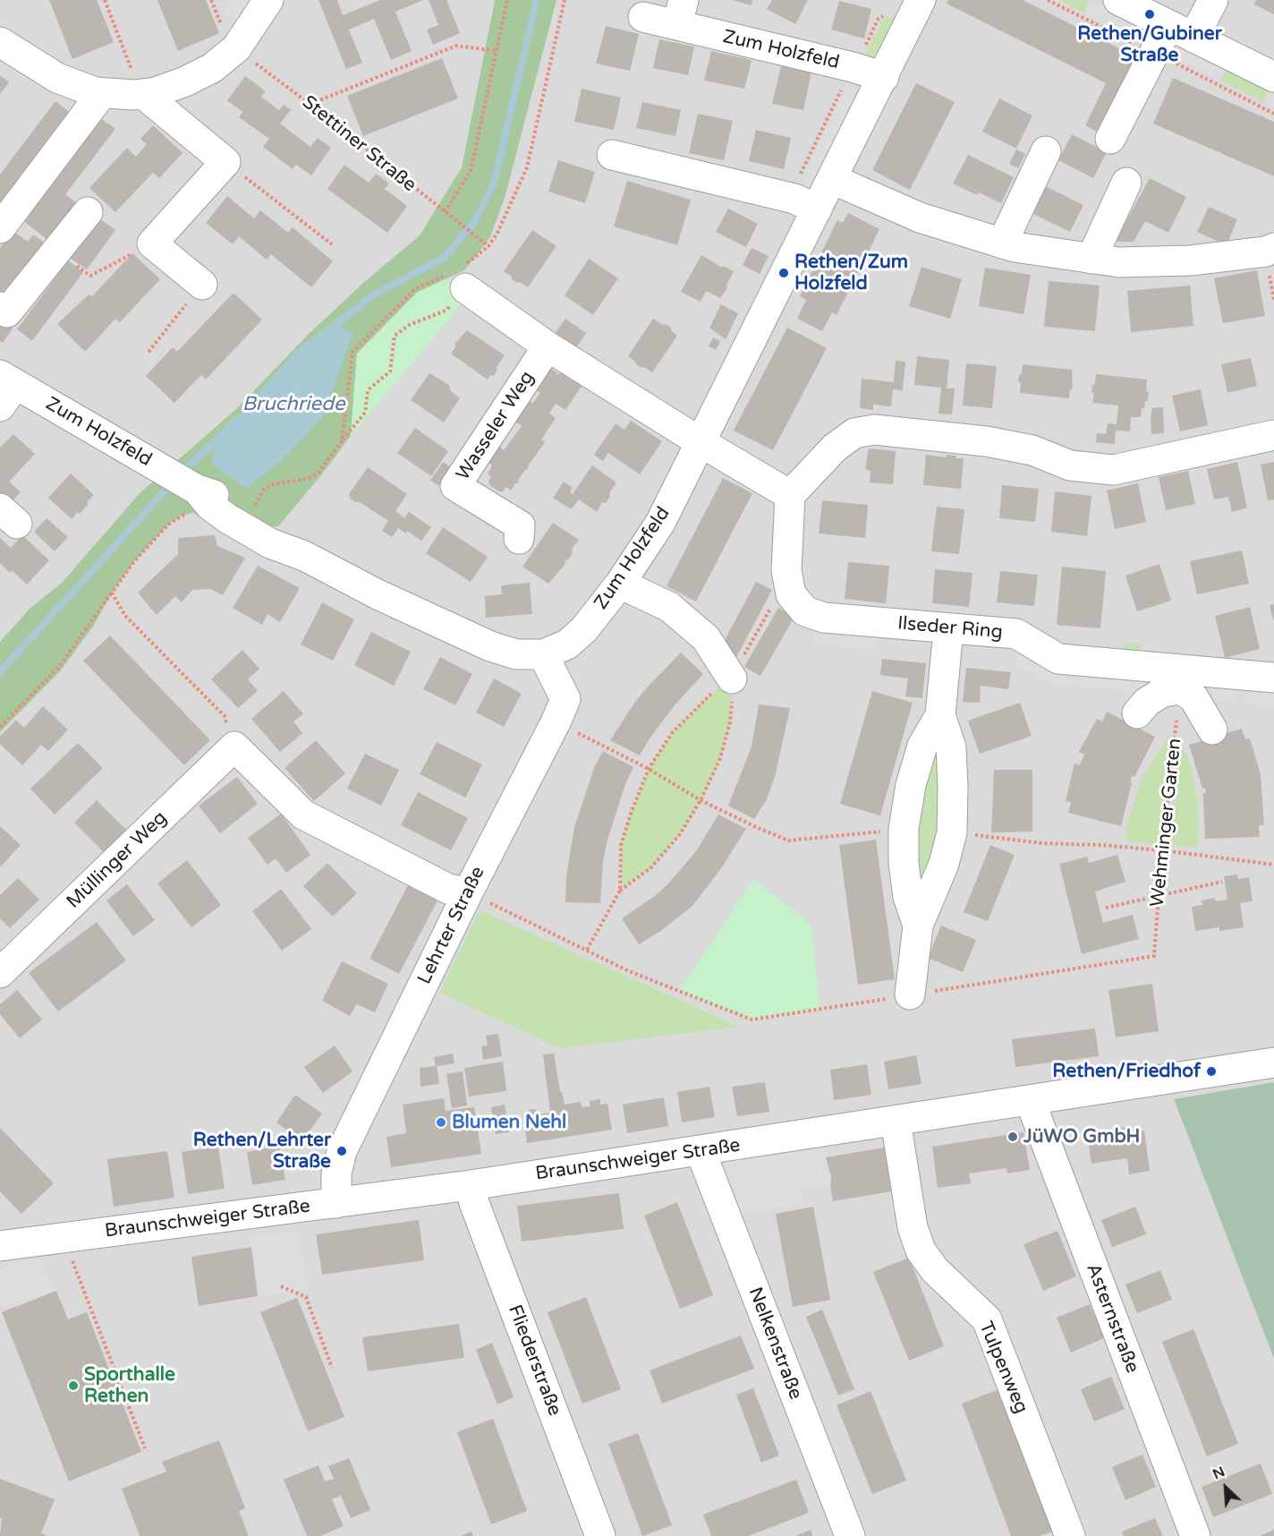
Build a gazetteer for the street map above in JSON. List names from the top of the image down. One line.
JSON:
{"streets":{"street":["Zum Holzfeld","Wasseler Weg","Ilseder Ring","Wehminger Garten","Müllinger Weg","Lehrter Straße","Braunschweiger Straße","Asternstraße","Nelkenstraße","Fliederstraße","Tulpenweg"],"path":["Stettiner Straße"]},"crossings":[["Zum Holzfeld","Lehrter Straße"],["Lehrter Straße","Braunschweiger Straße"],["Braunschweiger Straße","Asternstraße"],["Braunschweiger Straße","Nelkenstraße"],["Braunschweiger Straße","Fliederstraße"],["Braunschweiger Straße","Tulpenweg"]],"water":["Bruchriede"],"places":["Rethen/Gubiner Straße","Rethen/Zum Holzfeld","Rethen/Friedhof","Blumen Nehl","JüWO GmbH","Rethen/Lehrter Straße","Sporthalle Rethen"],"north":"top left"}
